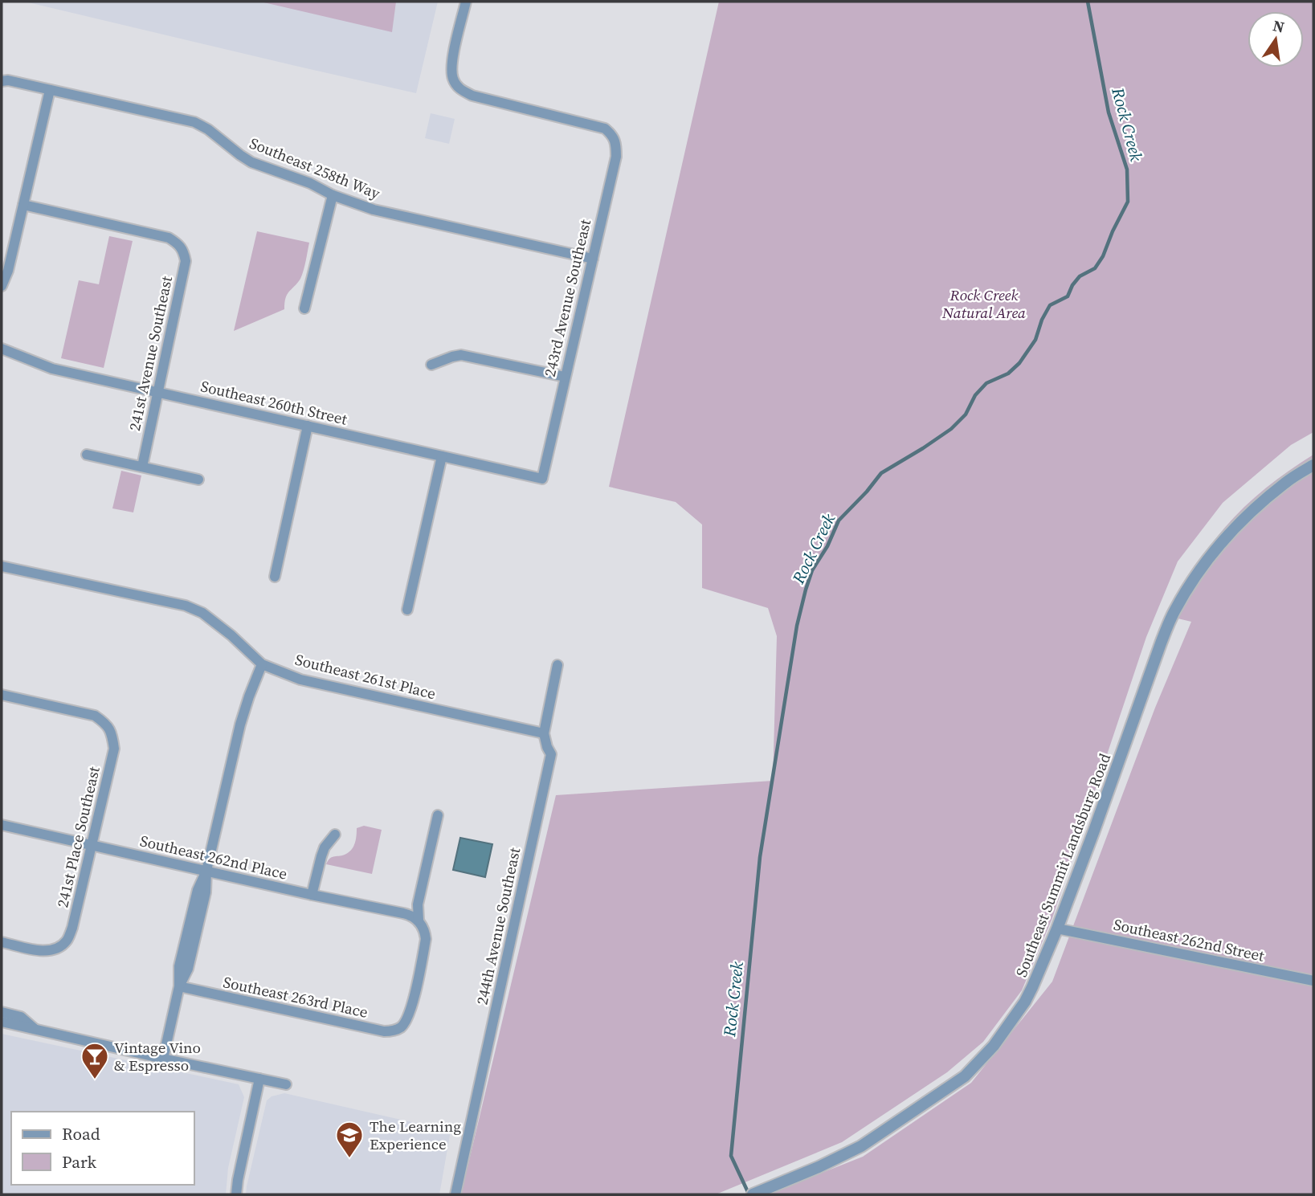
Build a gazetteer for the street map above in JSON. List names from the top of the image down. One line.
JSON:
{"streets":{"street":["Southeast 258th Way","243rd Avenue Southeast","241st Avenue Southeast","Southeast 260th Street","Southeast 261st Place","241st Place Southeast","Southeast 262nd Place","Southeast Summit Landsburg Road","244th Avenue Southeast","Southeast 262nd Street","Southeast 263rd Place"]},"crossings":[["Southeast 258th Way","243rd Avenue Southeast"],["243rd Avenue Southeast","Southeast 260th Street"],["241st Avenue Southeast","Southeast 260th Street"],["Southeast 261st Place","244th Avenue Southeast"],["241st Place Southeast","Southeast 262nd Place"],["Southeast 262nd Place","Southeast 263rd Place"],["Southeast Summit Landsburg Road","Southeast 262nd Street"]],"water":["Rock Creek"],"parks":["Rock Creek Natural Area"],"places":{"bar":["Vintage Vino & Espresso"],"school or university":["The Learning Experience"]},"legend":["Road","Park"],"north":"top"}
